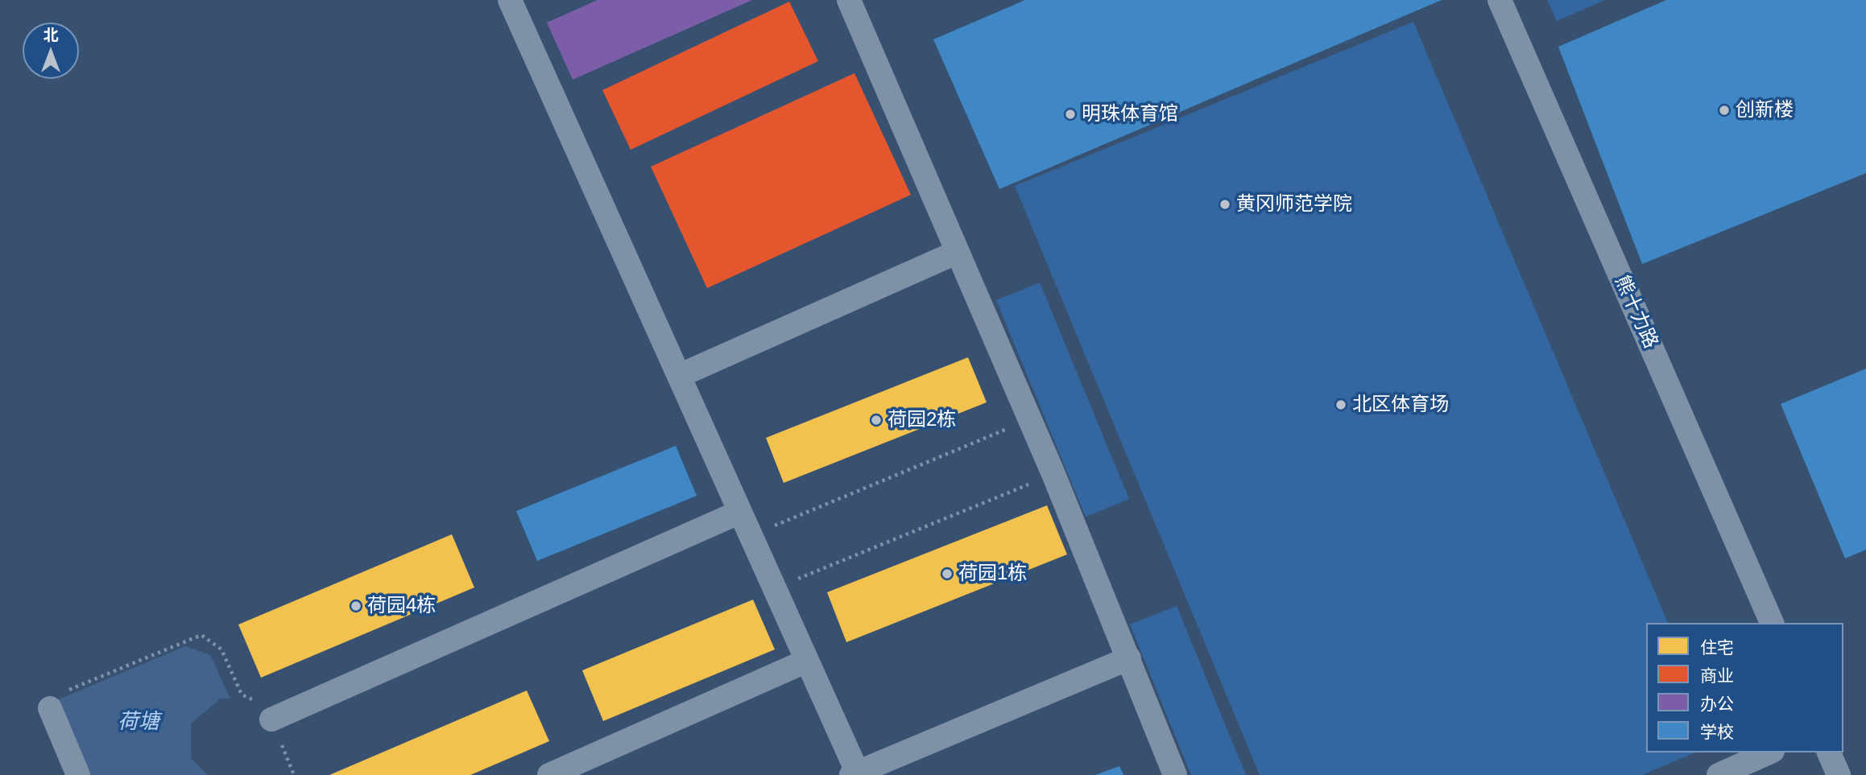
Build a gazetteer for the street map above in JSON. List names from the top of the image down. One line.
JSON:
{"streets":{"street":["熊十力路"]},"water":["荷塘"],"places":["创新楼","明珠体育馆","黄冈师范学院","北区体育场","荷园2栋","荷园1栋","荷园4栋"],"legend":["住宅","商业","办公","学校"],"north":"top"}
